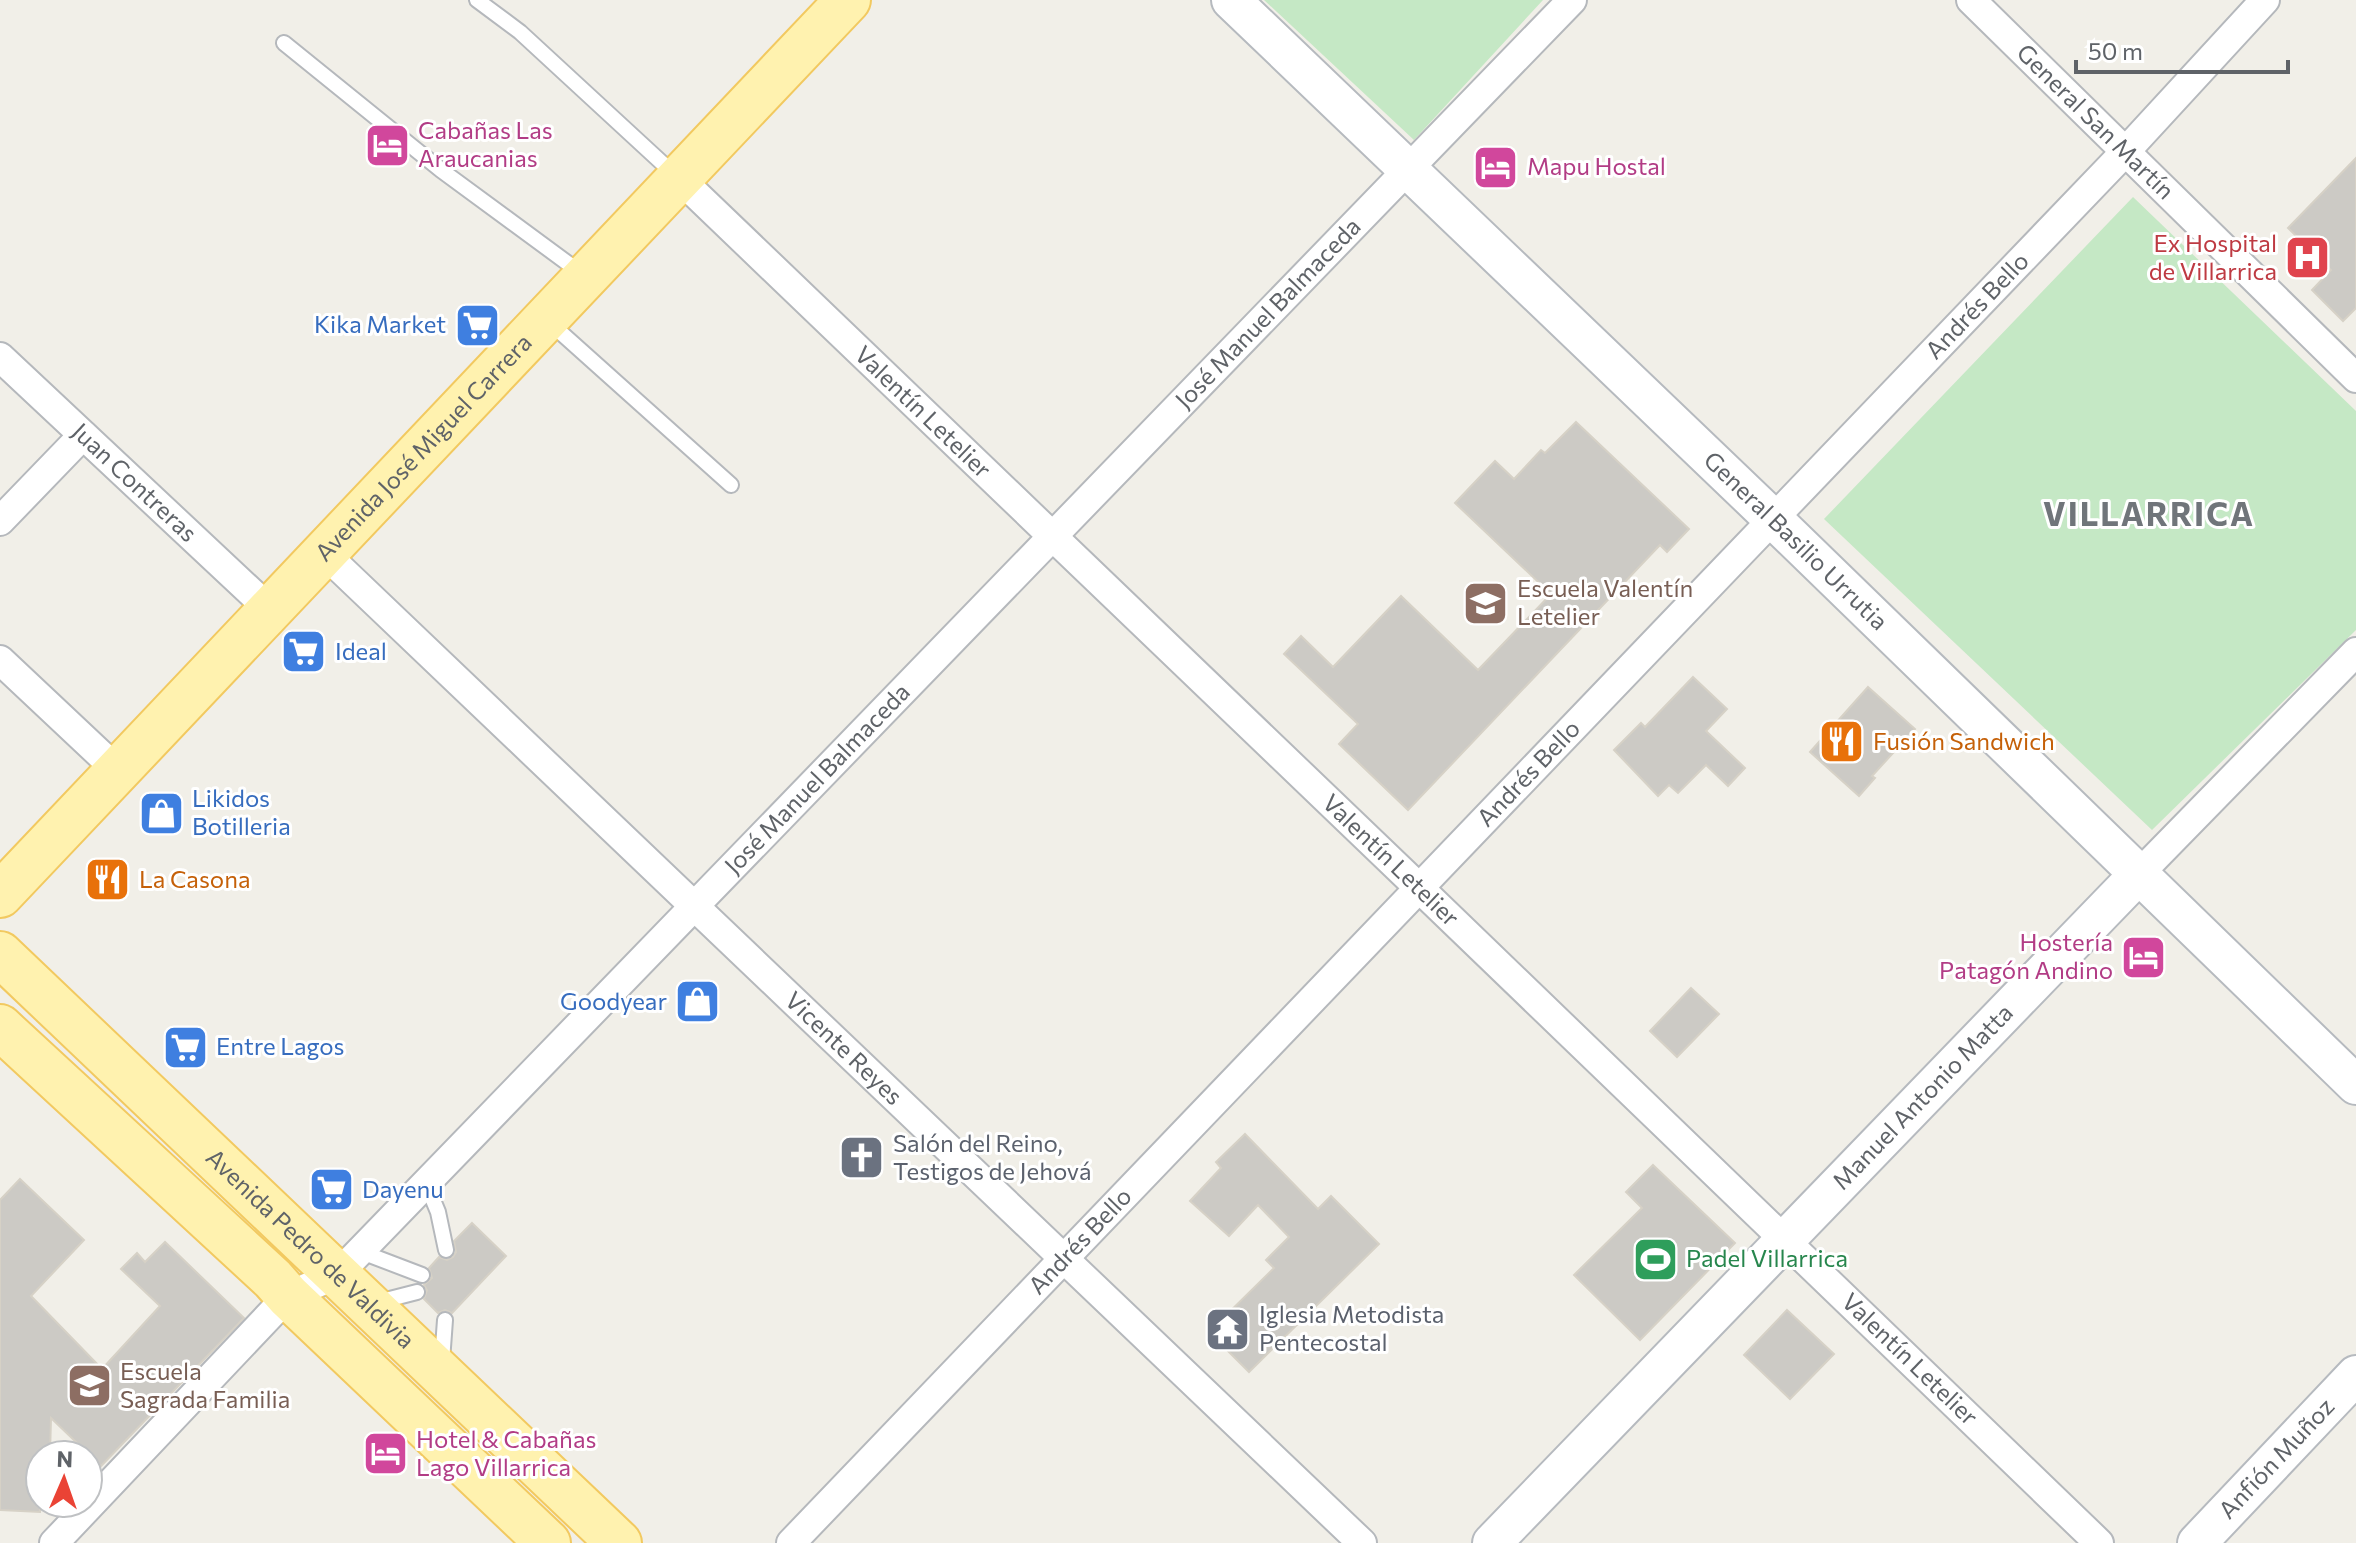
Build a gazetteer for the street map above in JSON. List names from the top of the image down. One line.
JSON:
{"streets":{"main road":["Avenida José Miguel Carrera","General Basilio Urrutia","Manuel Antonio Matta","Avenida Pedro de Valdivia","Anfión Muñoz"],"street":["General San Martín","Andrés Bello","José Manuel Balmaceda","Valentín Letelier","Juan Contreras","Vicente Reyes"]},"crossings":[["General San Martín","Andrés Bello"],["Andrés Bello","Valentín Letelier"],["Andrés Bello","General Basilio Urrutia"],["Andrés Bello","Vicente Reyes"],["José Manuel Balmaceda","Valentín Letelier"],["José Manuel Balmaceda","General Basilio Urrutia"],["José Manuel Balmaceda","Vicente Reyes"],["José Manuel Balmaceda","Avenida Pedro de Valdivia"],["Valentín Letelier","Avenida José Miguel Carrera"],["Valentín Letelier","Manuel Antonio Matta"],["Avenida José Miguel Carrera","Juan Contreras"],["Avenida José Miguel Carrera","Vicente Reyes"],["General Basilio Urrutia","Manuel Antonio Matta"]],"districts":["VILLARRICA"],"places":{"hotel":["Cabañas Las Araucanias","Mapu Hostal","Hostería Patagón Andino","Hotel & Cabañas Lago Villarrica"],"hospital":["Ex Hospital de Villarrica"],"supermarket":["Kika Market","Ideal","Entre Lagos","Dayenu"],"school or university":["Escuela Valentín Letelier","Escuela Sagrada Familia"],"restaurant":["Fusión Sandwich","La Casona"],"shop":["Likidos Botilleria","Goodyear"],"church":["Salón del Reino, Testigos de Jehová"],"sports":["Padel Villarrica"],"temple":["Iglesia Metodista Pentecostal"]},"scale_bar":"50 m","north":"top"}
